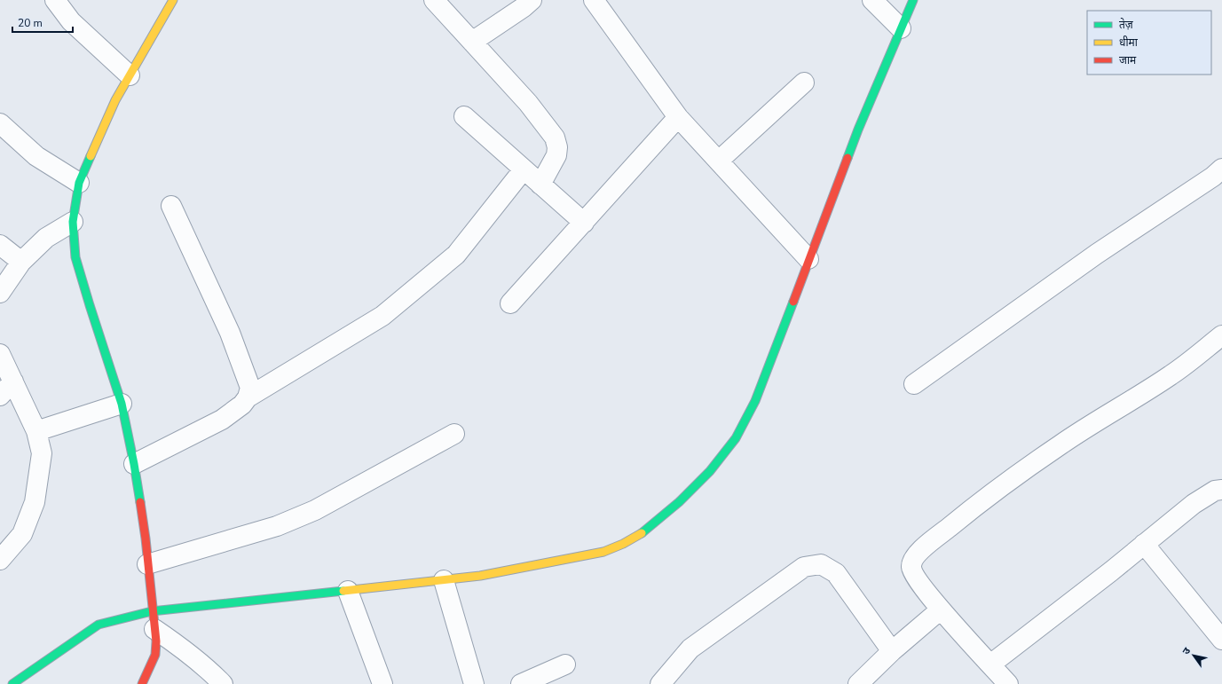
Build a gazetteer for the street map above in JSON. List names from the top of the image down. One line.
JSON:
{"legend":["तेज़","धीमा","जाम"],"scale_bar":"20 m","north":"top left"}
